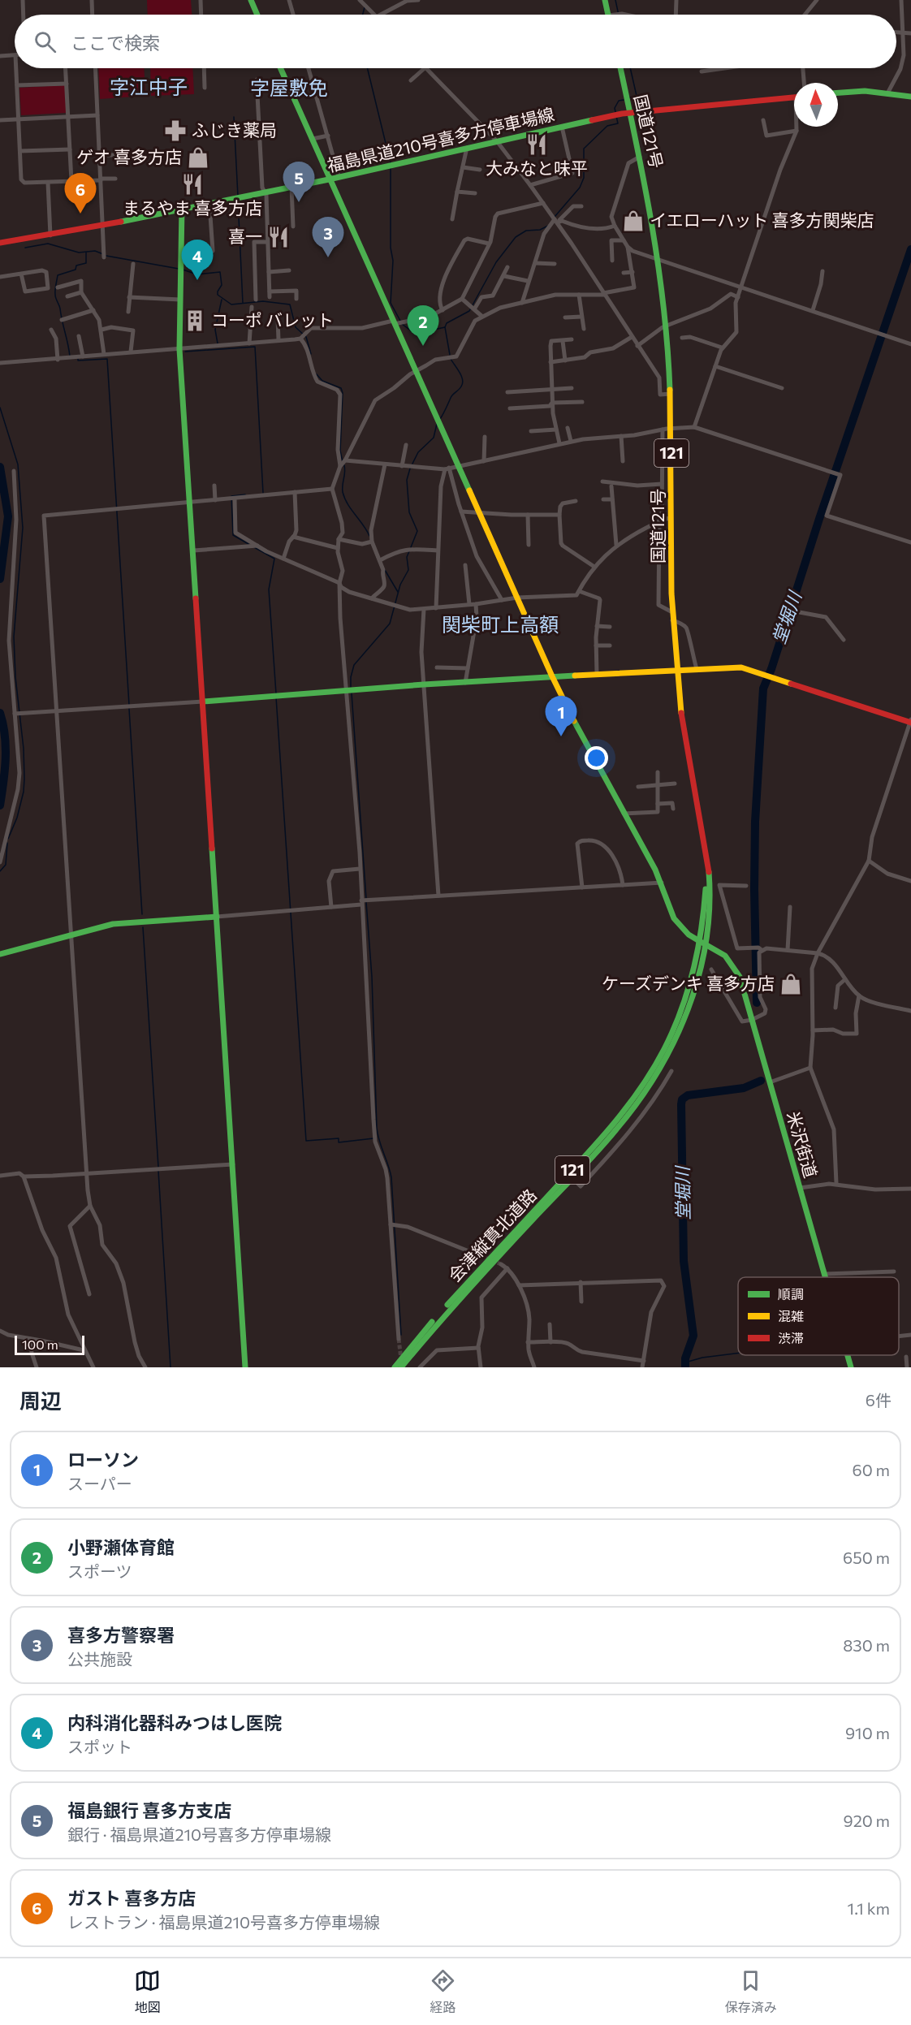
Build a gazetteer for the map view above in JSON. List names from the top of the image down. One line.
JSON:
{"streets":{"main road":["国道121号","福島県道210号喜多方停車場線","121","米沢街道","会津縦貫北道路"]},"crossings":[["国道121号","福島県道210号喜多方停車場線"],["国道121号","米沢街道"],["国道121号","会津縦貫北道路"],["福島県道210号喜多方停車場線","米沢街道"],["米沢街道","会津縦貫北道路"]],"districts":["字江中子","字屋敷免","関柴町上高額"],"water":["堂堀川"],"places":{"pharmacy":["ふじき薬局"],"restaurant":["大みなと味平","まるやま 喜多方店","喜一"],"shop":["ゲオ 喜多方店","イエローハット 喜多方関柴店","ケーズデンキ 喜多方店"],"building":["コーポ バレット"]},"legend":["順調","混雑","渋滞"],"scale_bar":"100 m","north":"top","page":{"search":"ここで検索","pins":["5","6","3","4","2","1"],"scale":"100 m","heading":["周辺","6件"],"list":[{"mark":"1","name":"ローソン","note":"スーパー","value":"60 m"},{"mark":"2","name":"小野瀬体育館","note":"スポーツ","value":"650 m"},{"mark":"3","name":"喜多方警察署","note":"公共施設","value":"830 m"},{"mark":"4","name":"内科消化器科みつはし医院","note":"スポット","value":"910 m"},{"mark":"5","name":"福島銀行 喜多方支店","note":"銀行 · 福島県道210号喜多方停車場線","value":"920 m"},{"mark":"6","name":"ガスト 喜多方店","note":"レストラン · 福島県道210号喜多方停車場線","value":"1.1 km"}],"nav":["地図","経路","保存済み"]}}
